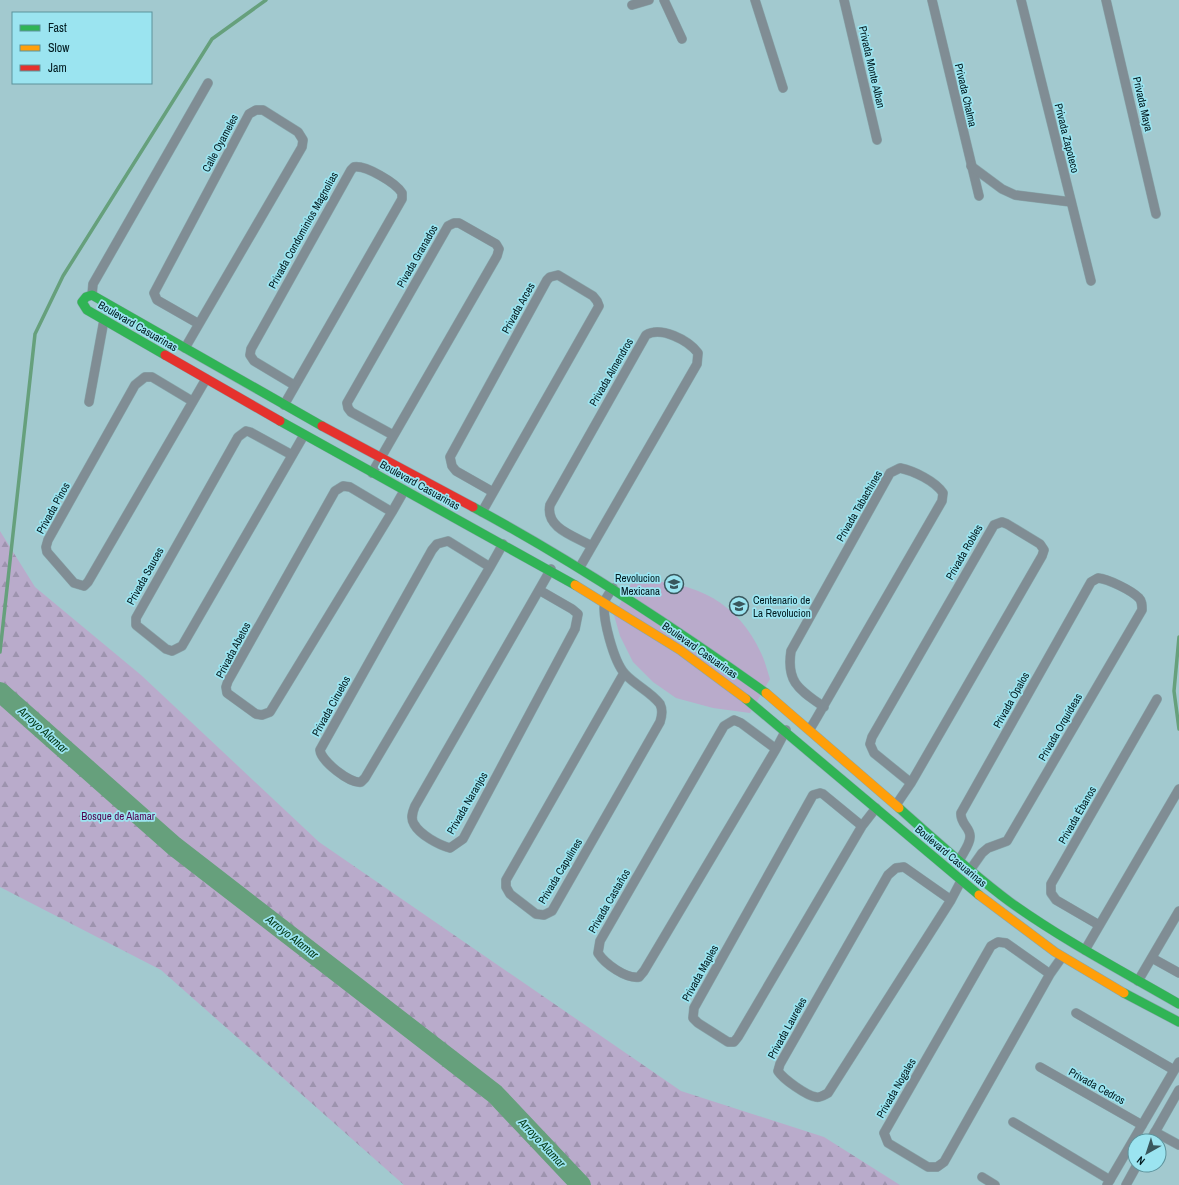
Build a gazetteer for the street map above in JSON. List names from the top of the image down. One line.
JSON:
{"streets":{"street":["Privada Monte Alban","Privada Chalma","Privada Maya","Privada Zapoteco","Calle Oyameles","Privada Condominios Magnolias","Pivada Granados","Privada Arces","Boulevard Casuarinas","Privada Almendros","Privada Tabachines","Privada Pinos","Privada Robles","Privada Sauces","Privada Abetos","Privada Ópalos","Privada Ciruelos","Privada Orquídeas","Privada Naranjos","Privada Ébanos","Privada Capulines","Privada Castaños","Privada Maples","Privada Laureles","Privada Cedros","Privada Nogales"]},"crossings":[["Calle Oyameles","Boulevard Casuarinas"],["Privada Condominios Magnolias","Boulevard Casuarinas"],["Pivada Granados","Boulevard Casuarinas"],["Privada Arces","Boulevard Casuarinas"],["Boulevard Casuarinas","Privada Almendros"],["Boulevard Casuarinas","Privada Tabachines"],["Boulevard Casuarinas","Privada Pinos"],["Boulevard Casuarinas","Privada Robles"],["Boulevard Casuarinas","Privada Sauces"],["Boulevard Casuarinas","Privada Abetos"],["Boulevard Casuarinas","Privada Ópalos"],["Boulevard Casuarinas","Privada Ciruelos"],["Boulevard Casuarinas","Privada Orquídeas"],["Boulevard Casuarinas","Privada Naranjos"],["Boulevard Casuarinas","Privada Capulines"],["Boulevard Casuarinas","Privada Castaños"],["Boulevard Casuarinas","Privada Maples"],["Boulevard Casuarinas","Privada Laureles"],["Boulevard Casuarinas","Privada Nogales"],["Privada Ópalos","Privada Orquídeas"]],"water":["Arroyo Alamar"],"parks":["Bosque de Alamar"],"places":{"school or university":["Revolucion Mexicana","Centenario de La Revolucion"]},"legend":["Fast","Slow","Jam"],"north":"bottom left"}
